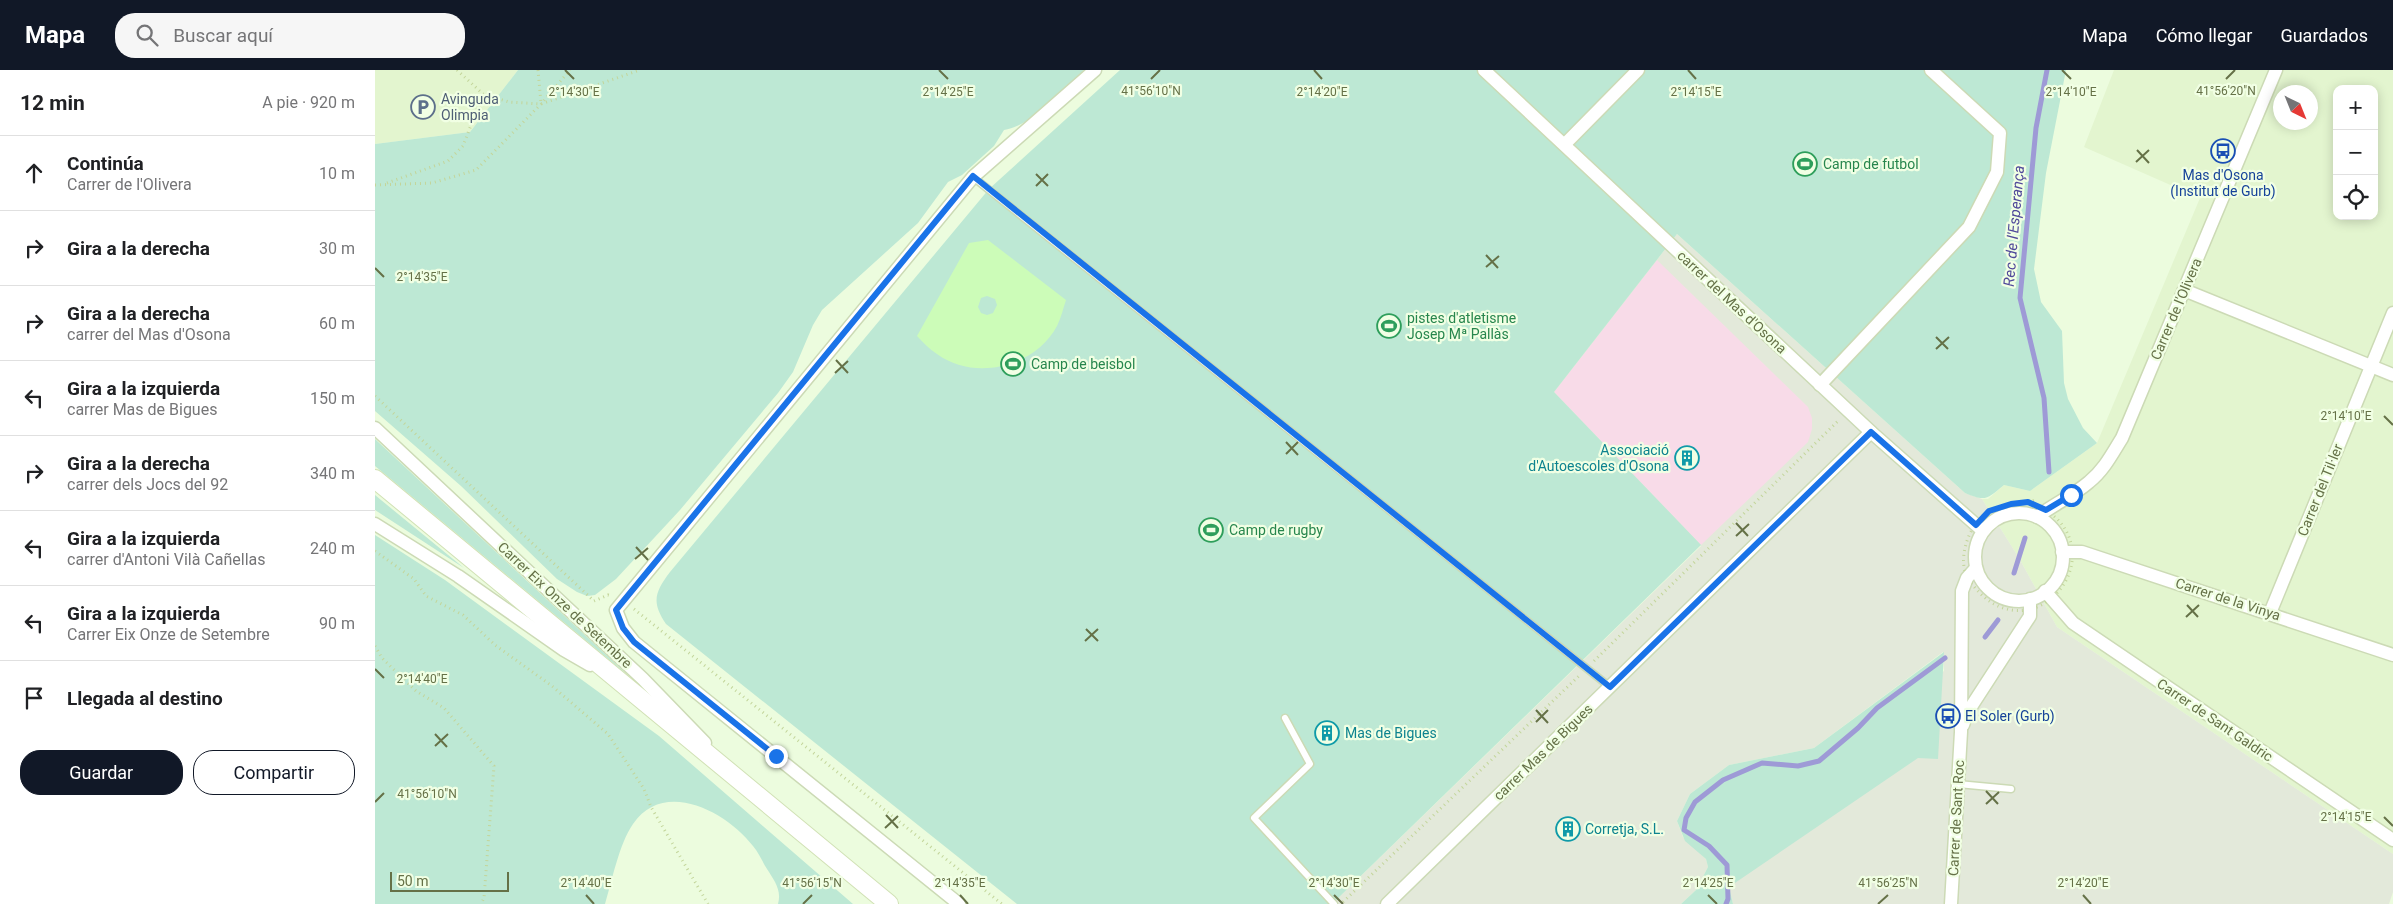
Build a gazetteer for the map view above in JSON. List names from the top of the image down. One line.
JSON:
{"streets":{"street":["carrer del Mas d'Osona","Carrer de l'Olivera","Carrer del Til·ler","Carrer de la Vinya","Carrer Eix Onze de Setembre","Carrer de Sant Galdric","carrer Mas de Bigues","Carrer de Sant Roc"]},"crossings":[["carrer del Mas d'Osona","carrer Mas de Bigues"],["Carrer del Til·ler","Carrer de la Vinya"]],"water":["Rec de l'Esperança"],"places":{"parking":["Avinguda Olimpia"],"bus stop":["Mas d'Osona (Institut de Gurb)","El Soler (Gurb)"],"sports":["Camp de futbol","pistes d'atletisme Josep Mª Pallàs","Camp de beisbol","Camp de rugby"],"building":["Associació d'Autoescoles d'Osona","Mas de Bigues","Corretja, S.L."]},"scale_bar":"50 m","north":"bottom right","page":{"header":"Mapa","search":"Buscar aquí","nav":["Mapa","Cómo llegar","Guardados"],"heading":["12 min","A pie · 920 m"],"map_buttons":["+","−"],"list":[["Continúa","Carrer de l'Olivera","10 m"],["Gira a la derecha","30 m"],["Gira a la derecha","carrer del Mas d'Osona","60 m"],["Gira a la izquierda","carrer Mas de Bigues","150 m"],["Gira a la derecha","carrer dels Jocs del 92","340 m"],["Gira a la izquierda","carrer d'Antoni Vilà Cañellas","240 m"],["Gira a la izquierda","Carrer Eix Onze de Setembre","90 m"],"Llegada al destino"],"buttons":["Guardar","Compartir"],"scale":"50 m"},"coordinates":["41°56'10\"N","41°56'20\"N","2°14'30\"E","2°14'25\"E","2°14'20\"E","2°14'15\"E","2°14'10\"E","2°14'35\"E","2°14'40\"E","41°56'15\"N","41°56'25\"N"]}
